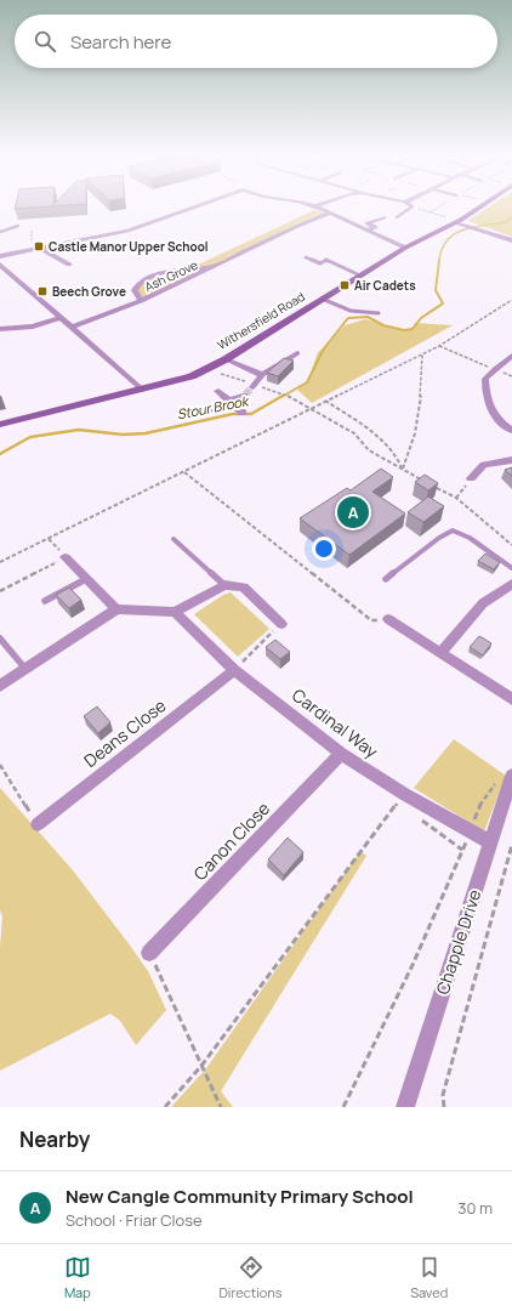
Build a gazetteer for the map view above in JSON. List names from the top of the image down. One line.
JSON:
{"streets":{"street":["Ash Grove","Withersfield Road","Cardinal Way","Deans Close","Canon Close","Chapple Drive"]},"crossings":[["Cardinal Way","Deans Close"],["Cardinal Way","Canon Close"],["Cardinal Way","Chapple Drive"]],"water":["Stour Brook"],"places":{"transit":["Castle Manor Upper School","Air Cadets","Beech Grove"]},"page":{"search":"Search here","pins":"A","heading":"Nearby","list":[{"mark":"A","name":"New Cangle Community Primary School","note":"School · Friar Close","value":"30 m"}],"nav":["Map","Directions","Saved"]}}
